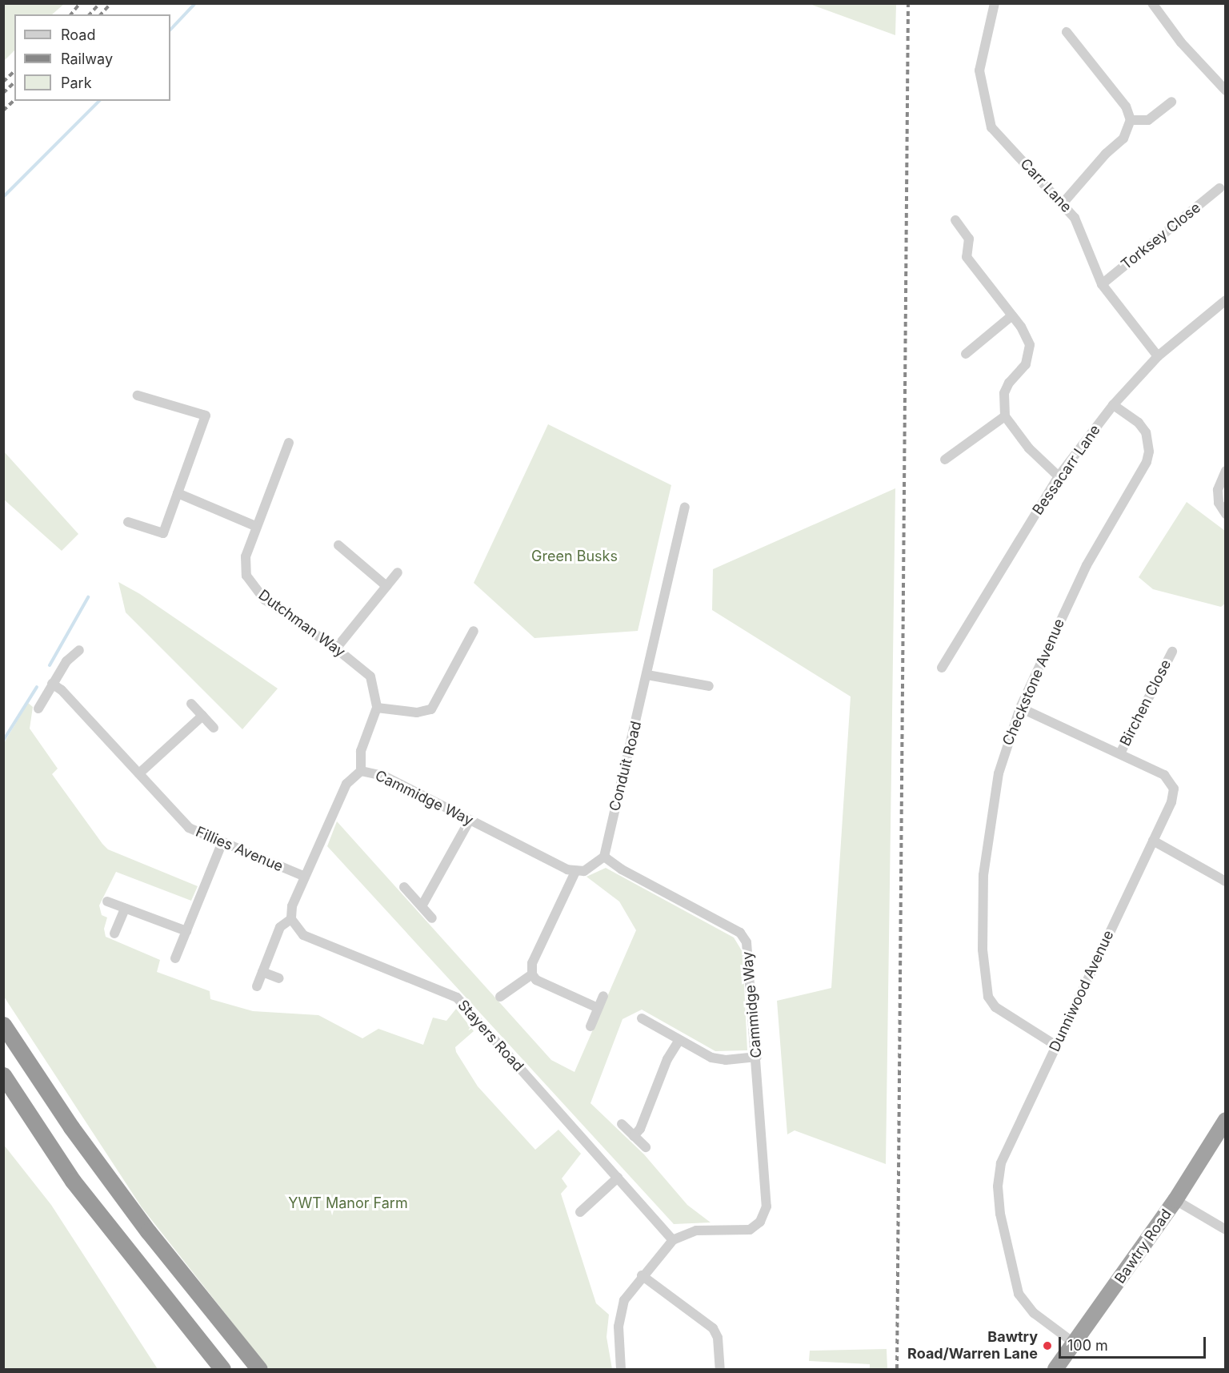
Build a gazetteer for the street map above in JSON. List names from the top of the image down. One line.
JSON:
{"streets":{"highway":["Bawtry Road"],"street":["Carr Lane","Torksey Close","Bessacarr Lane","Dutchman Way","Checkstone Avenue","Birchen Close","Conduit Road","Cammidge Way","Fillies Avenue","Dunniwood Avenue","Stayers Road"]},"crossings":[["Carr Lane","Torksey Close"],["Carr Lane","Bessacarr Lane"],["Bessacarr Lane","Checkstone Avenue"],["Checkstone Avenue","Dunniwood Avenue"],["Birchen Close","Dunniwood Avenue"],["Conduit Road","Cammidge Way"],["Cammidge Way","Fillies Avenue"],["Cammidge Way","Stayers Road"],["Dunniwood Avenue","Bawtry Road"]],"parks":["Green Busks","YWT Manor Farm"],"places":["Bawtry Road/Warren Lane"],"legend":["Road","Railway","Park"],"scale_bar":"100 m"}
